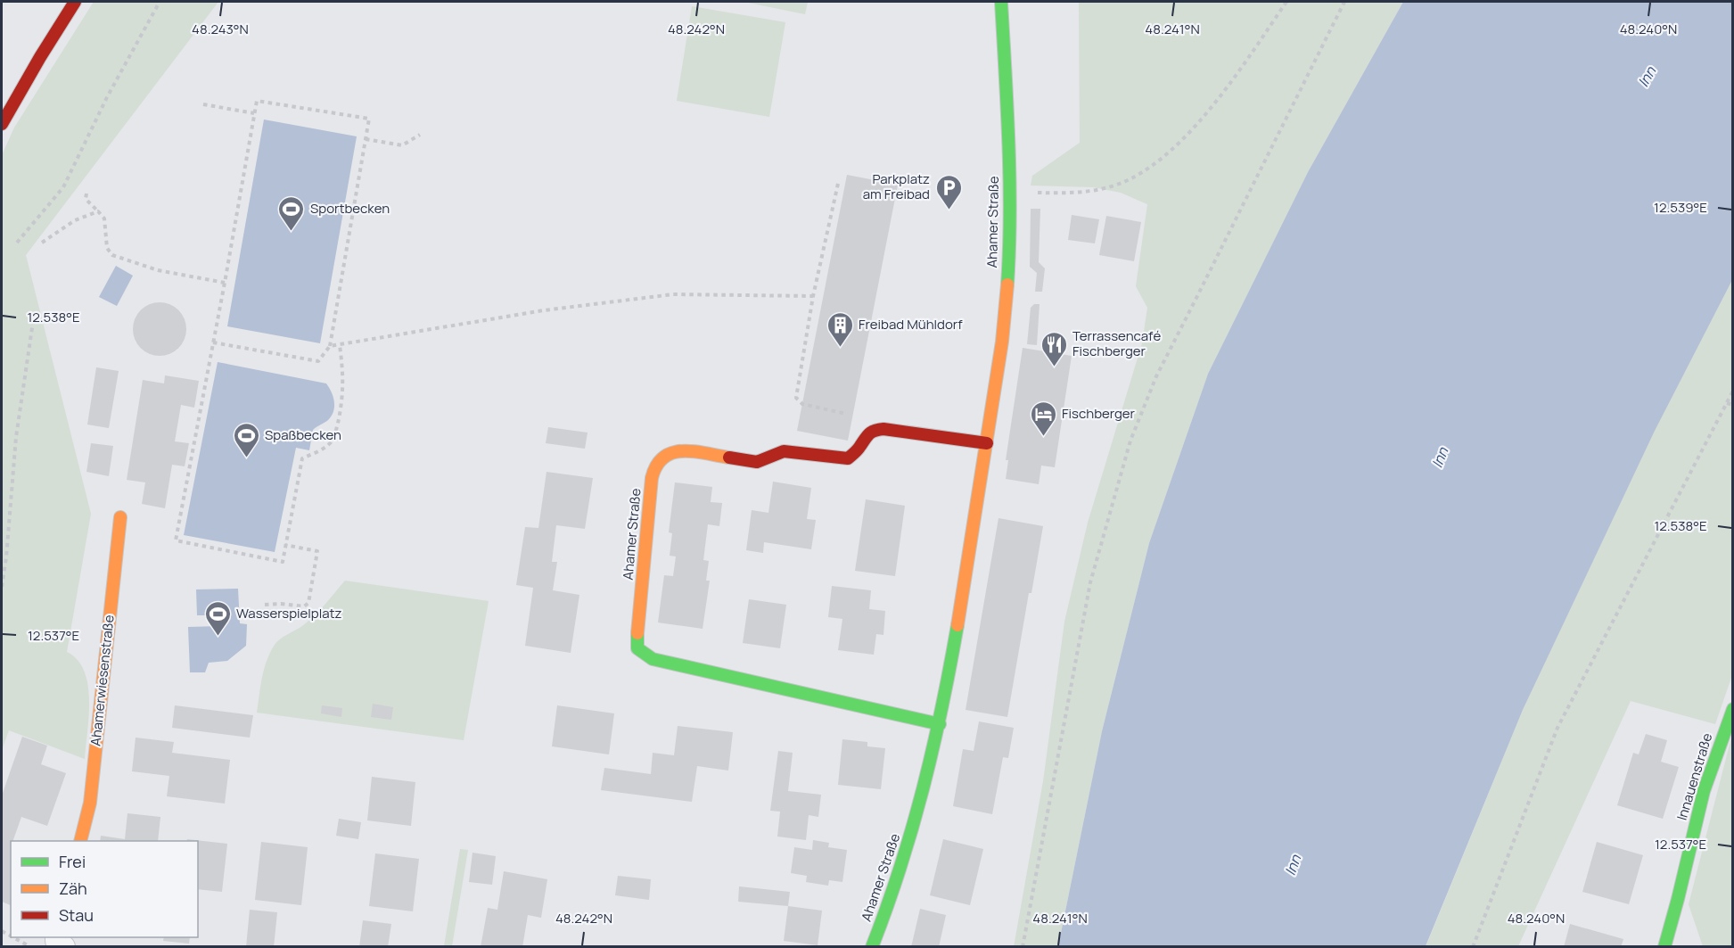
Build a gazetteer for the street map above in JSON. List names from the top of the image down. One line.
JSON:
{"streets":{"street":["Ahamer Straße","Ahamerwiesenstraße","Innauenstraße"]},"water":["Inn"],"places":{"parking":["Parkplatz am Freibad"],"sports":["Sportbecken","Spaßbecken","Wasserspielplatz"],"building":["Freibad Mühldorf"],"restaurant":["Terrassencafé Fischberger"],"hotel":["Fischberger"]},"legend":["Frei","Zäh","Stau"],"coordinates":["48.243°N","48.242°N","48.241°N","48.240°N","12.539°E","12.538°E","12.537°E"]}
